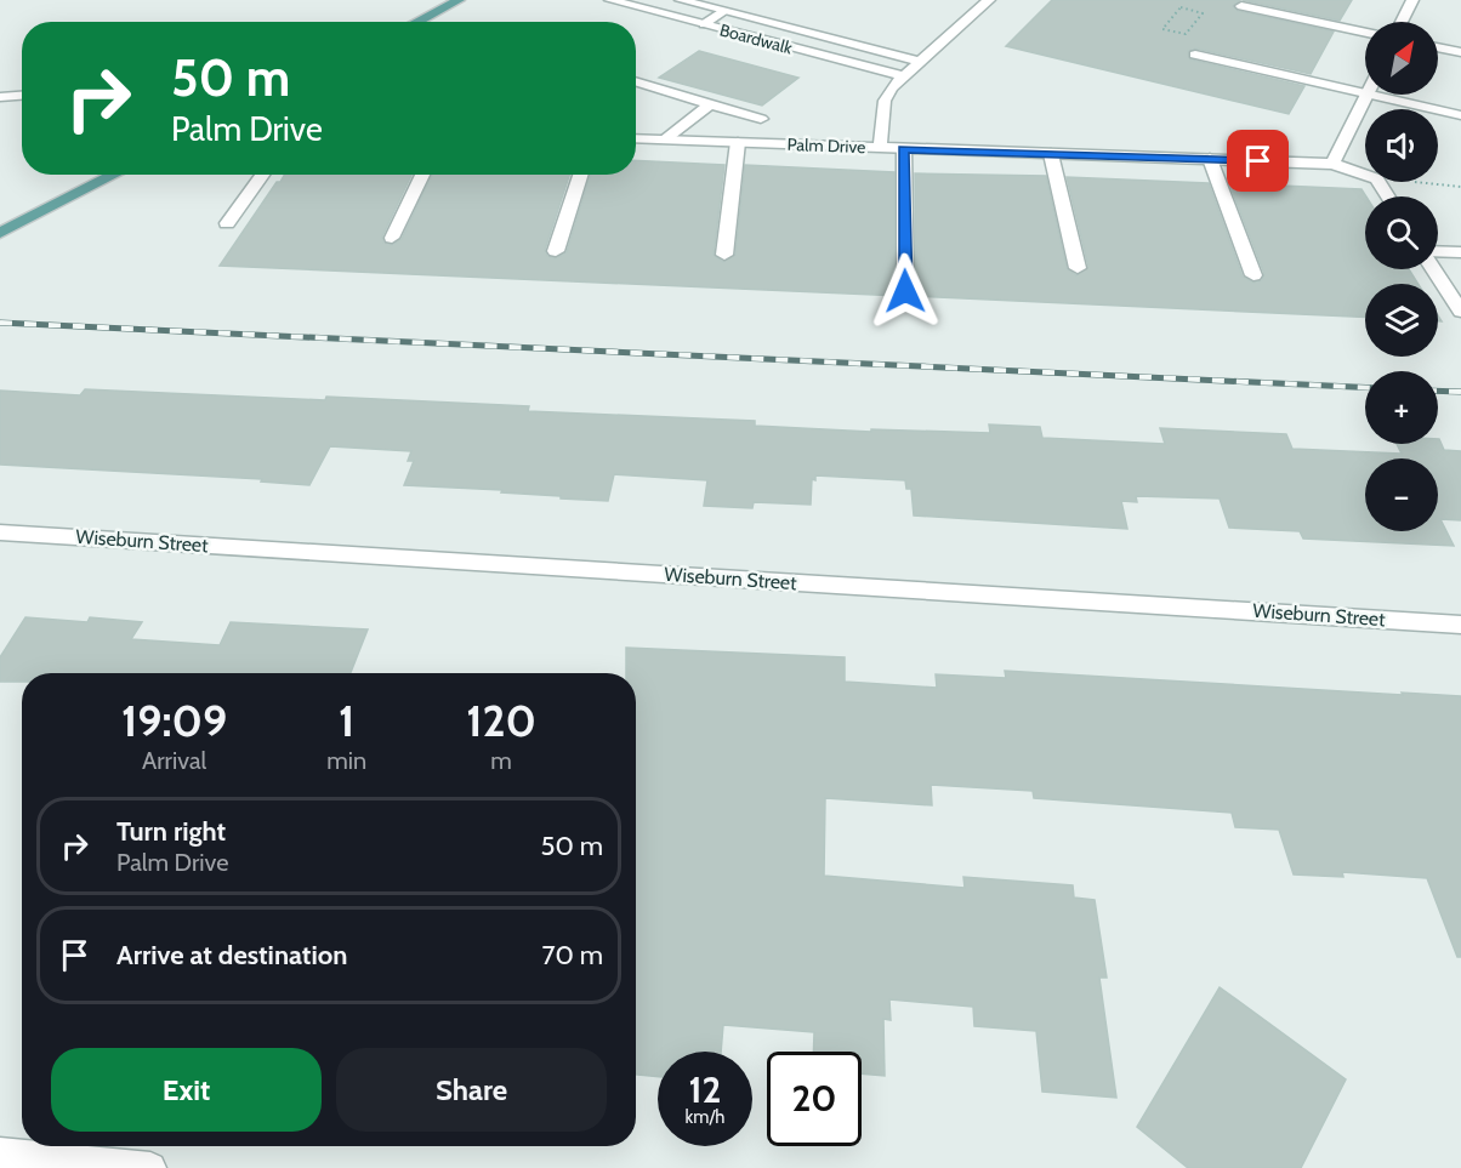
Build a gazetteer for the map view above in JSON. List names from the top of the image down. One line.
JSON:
{"streets":{"street":["Boardwalk","Palm Drive","Wiseburn Street"]},"north":"top right","page":{"map_buttons":["+","−"],"turn":["50 m","Palm Drive"],"eta":["19:09","Arrival","1","min","120","m"],"list":[{"name":"Turn right","note":"Palm Drive","value":"50 m"},{"name":"Arrive at destination","value":"70 m"}],"buttons":["Exit","Share"],"speed":"12 km/h","limit":"20"}}
